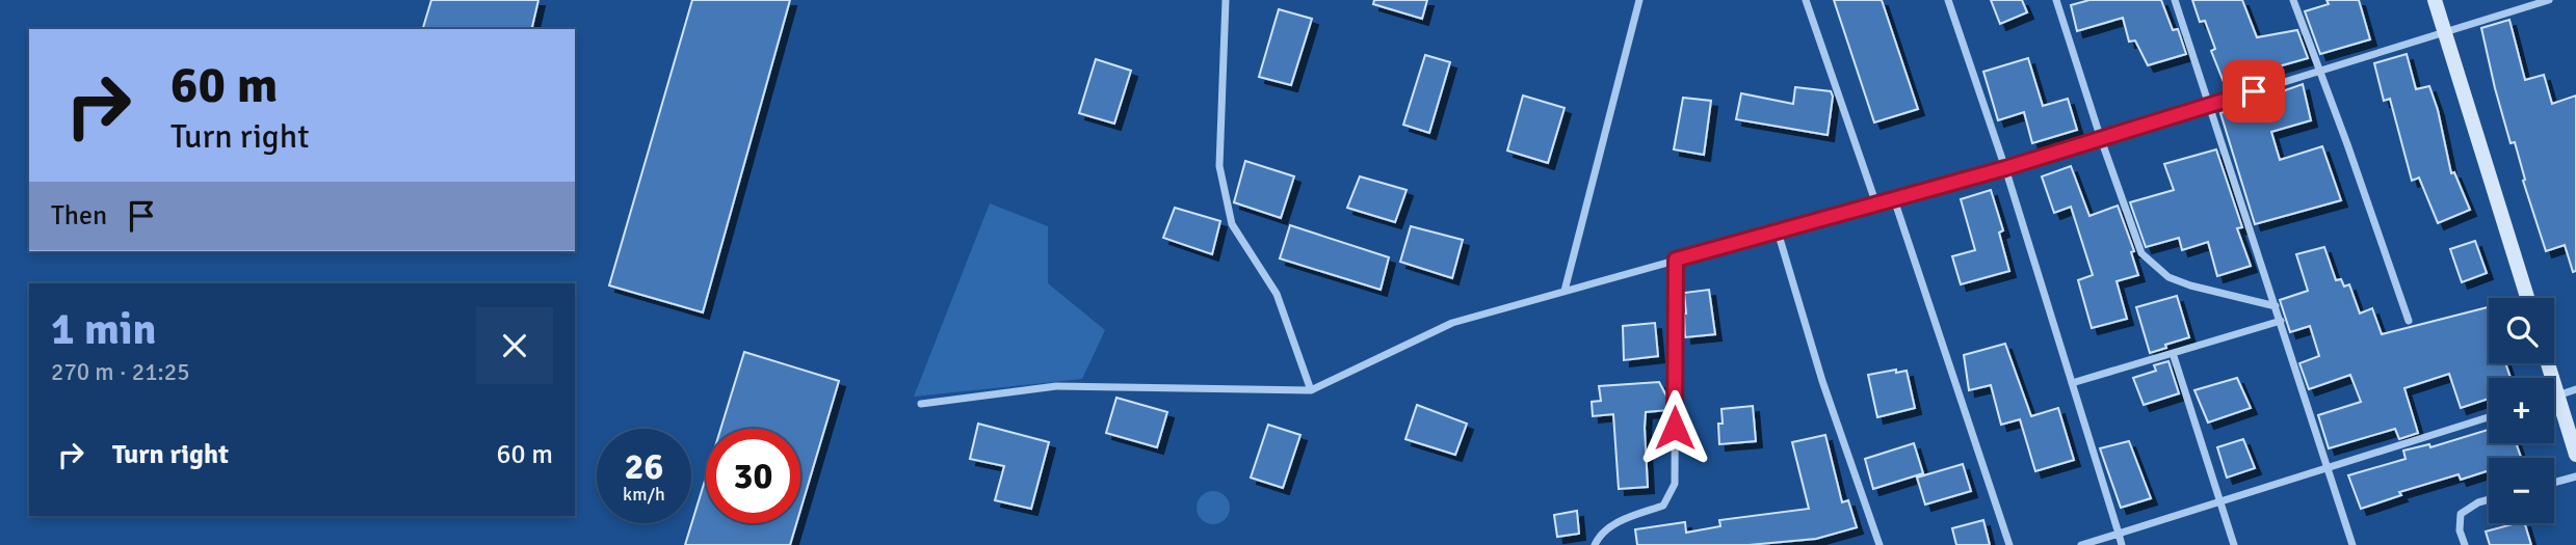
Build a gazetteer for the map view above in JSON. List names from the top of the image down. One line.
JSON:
{"page":{"turn":["60 m","Turn right"],"then":"Then","heading":["1 min","270 m · 21:25"],"map_buttons":["+","−"],"list":[{"name":"Turn right","value":"60 m"}],"speed":"26 km/h","limit":"30"}}
